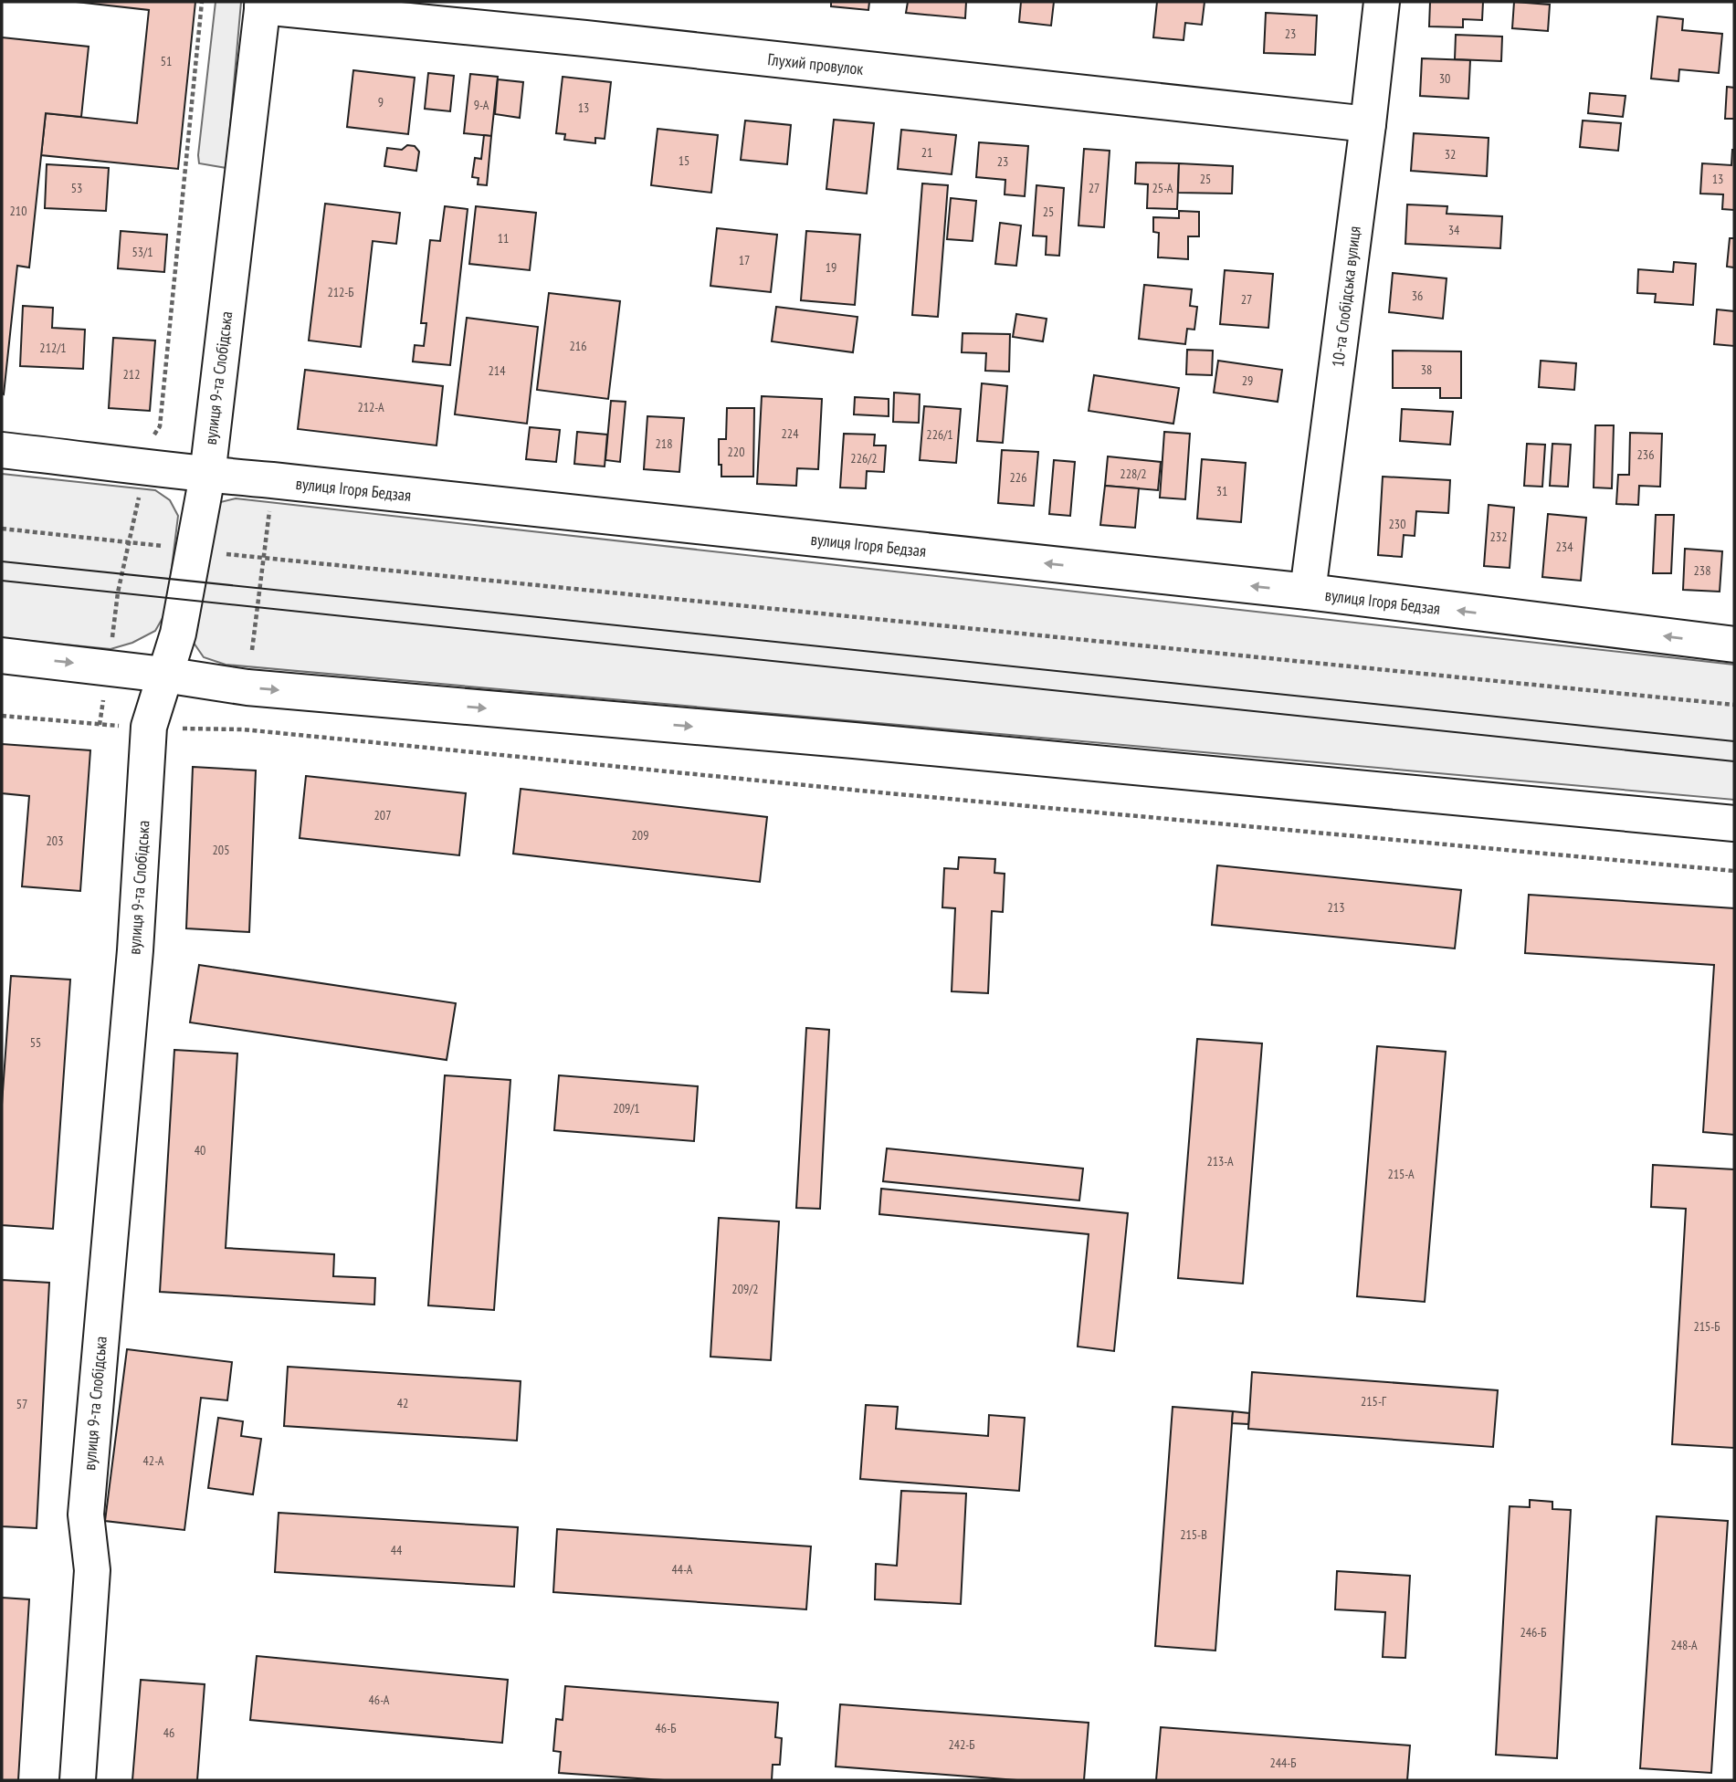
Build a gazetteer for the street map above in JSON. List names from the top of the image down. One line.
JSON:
{"streets":{"street":["Глухий провулок","10-та Слобідська вулиця","вулиця 9-та Слобідська","вулиця Ігоря Бедзая"]},"crossings":[["Глухий провулок","10-та Слобідська вулиця"],["Глухий провулок","вулиця 9-та Слобідська"],["10-та Слобідська вулиця","вулиця Ігоря Бедзая"],["вулиця 9-та Слобідська","вулиця Ігоря Бедзая"]],"house_numbers":["23","51","30","9","9-А","13","21","32","15","23","25","13","53","27","25-А","210","25","34","11","53/1","17","19","212-Б","36","27","216","212/1","38","214","212","29","212-А","224","226/1","218","220","236","226/2","228/2","226","31","230","232","234","238","207","209","203","205","213","55","209/1","40","213-А","215-А","209/2","215-Б","215-Г","42","57","42-А","215-В","44","44-А","246-Б","248-А","46-А","46-Б","46","242-Б","244-Б"]}
